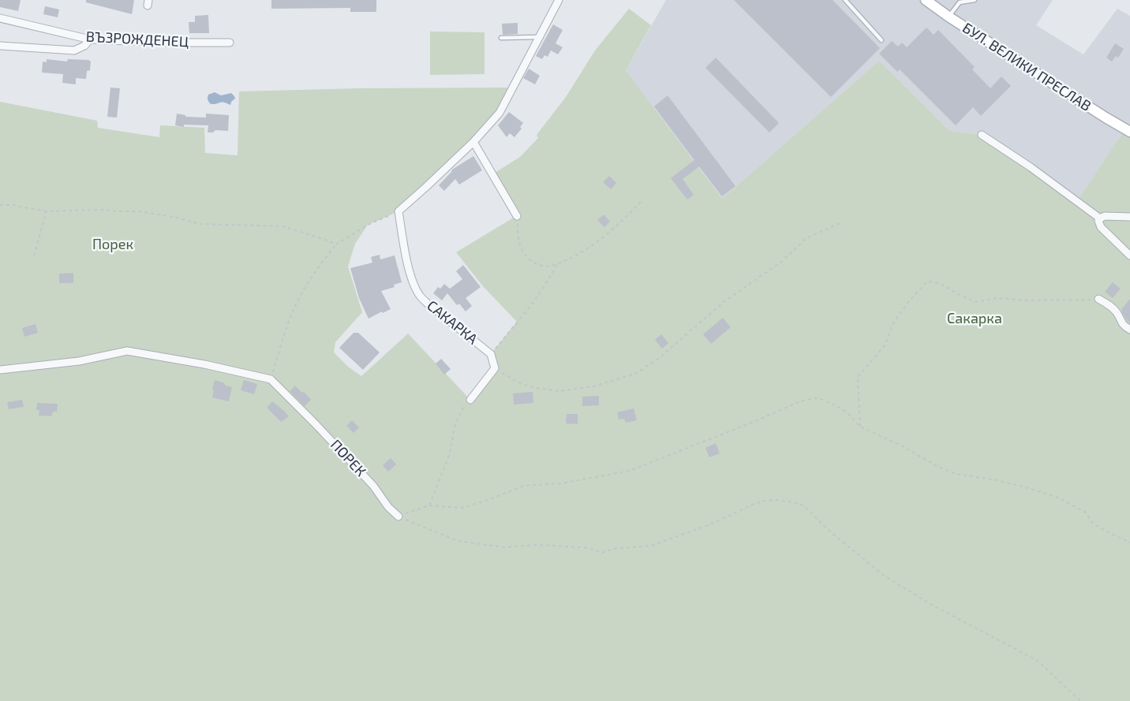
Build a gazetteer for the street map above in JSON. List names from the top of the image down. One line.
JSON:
{"streets":{"main road":["БУЛ. ВЕЛИКИ ПРЕСЛАВ"],"street":["ВЪЗРОЖДЕНЕЦ","САКАРКА","ПОРЕК"]},"parks":["Порек","Сакарка"]}
